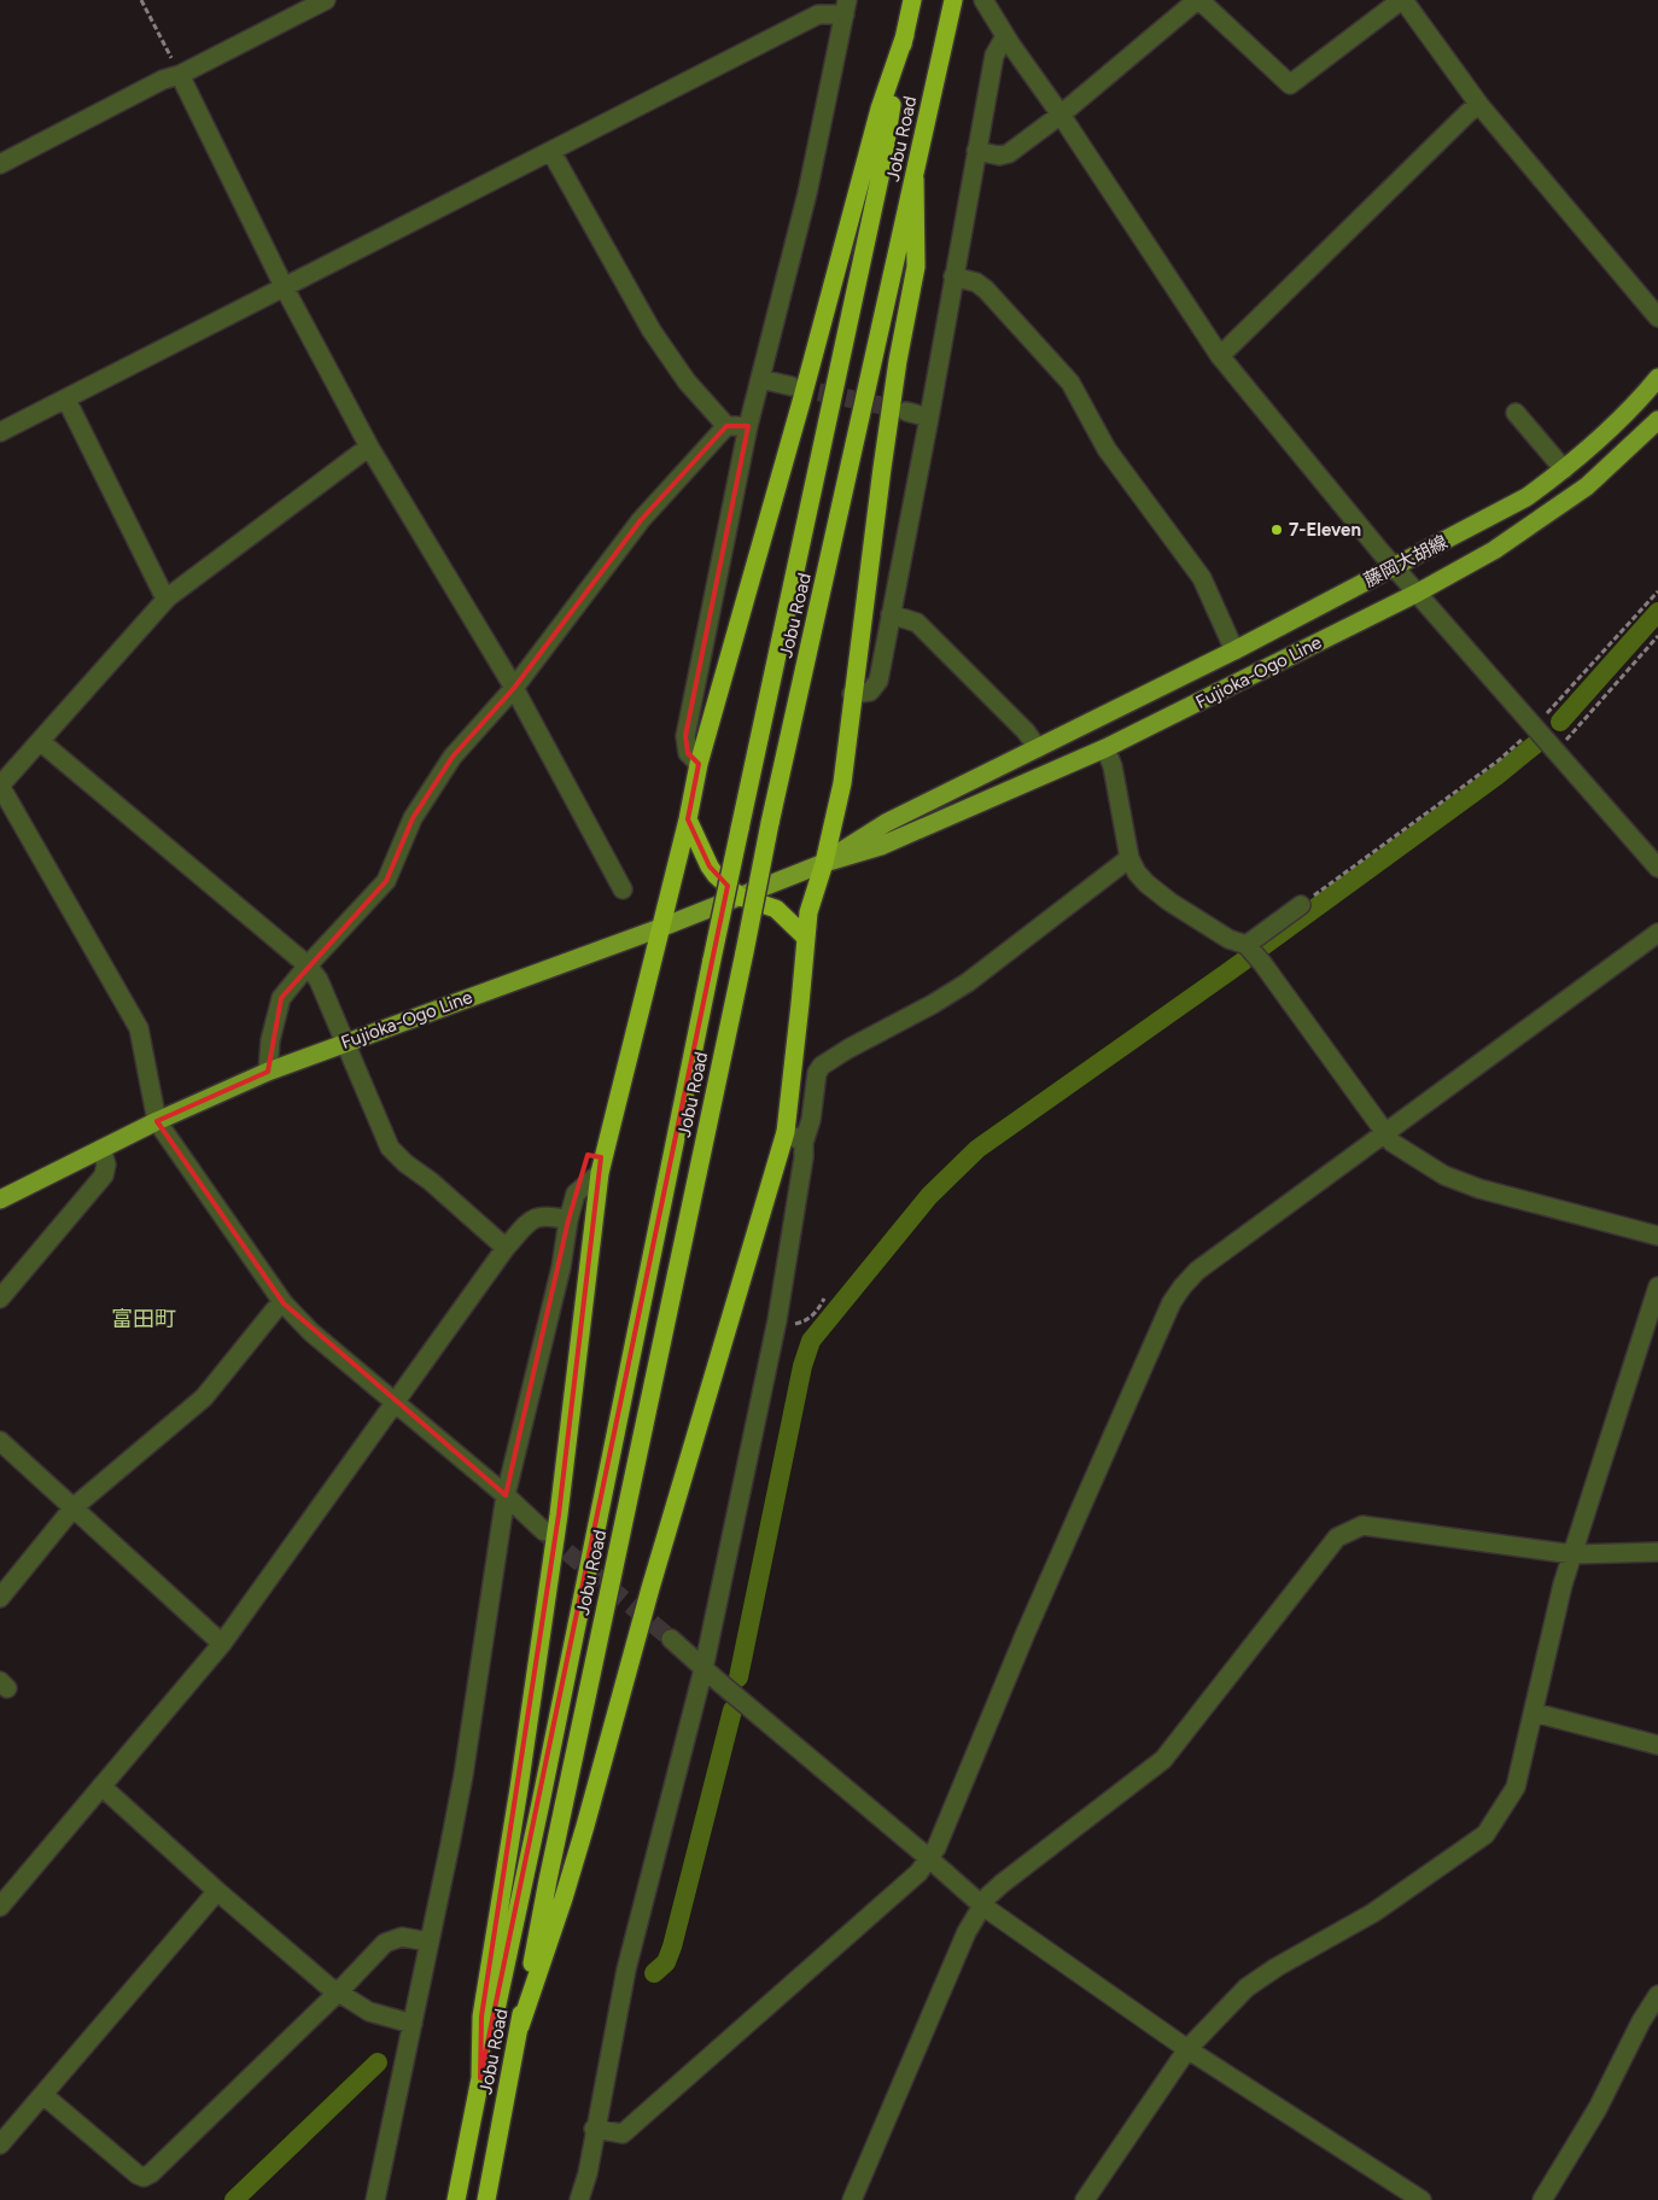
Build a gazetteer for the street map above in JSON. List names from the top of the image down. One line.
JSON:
{"streets":{"highway":["Jobu Road"],"main road":["藤岡大胡線","Fujioka-Ogo Line"]},"crossings":[["藤岡大胡線","Fujioka-Ogo Line"]],"districts":["富田町"],"places":["7-Eleven"]}
